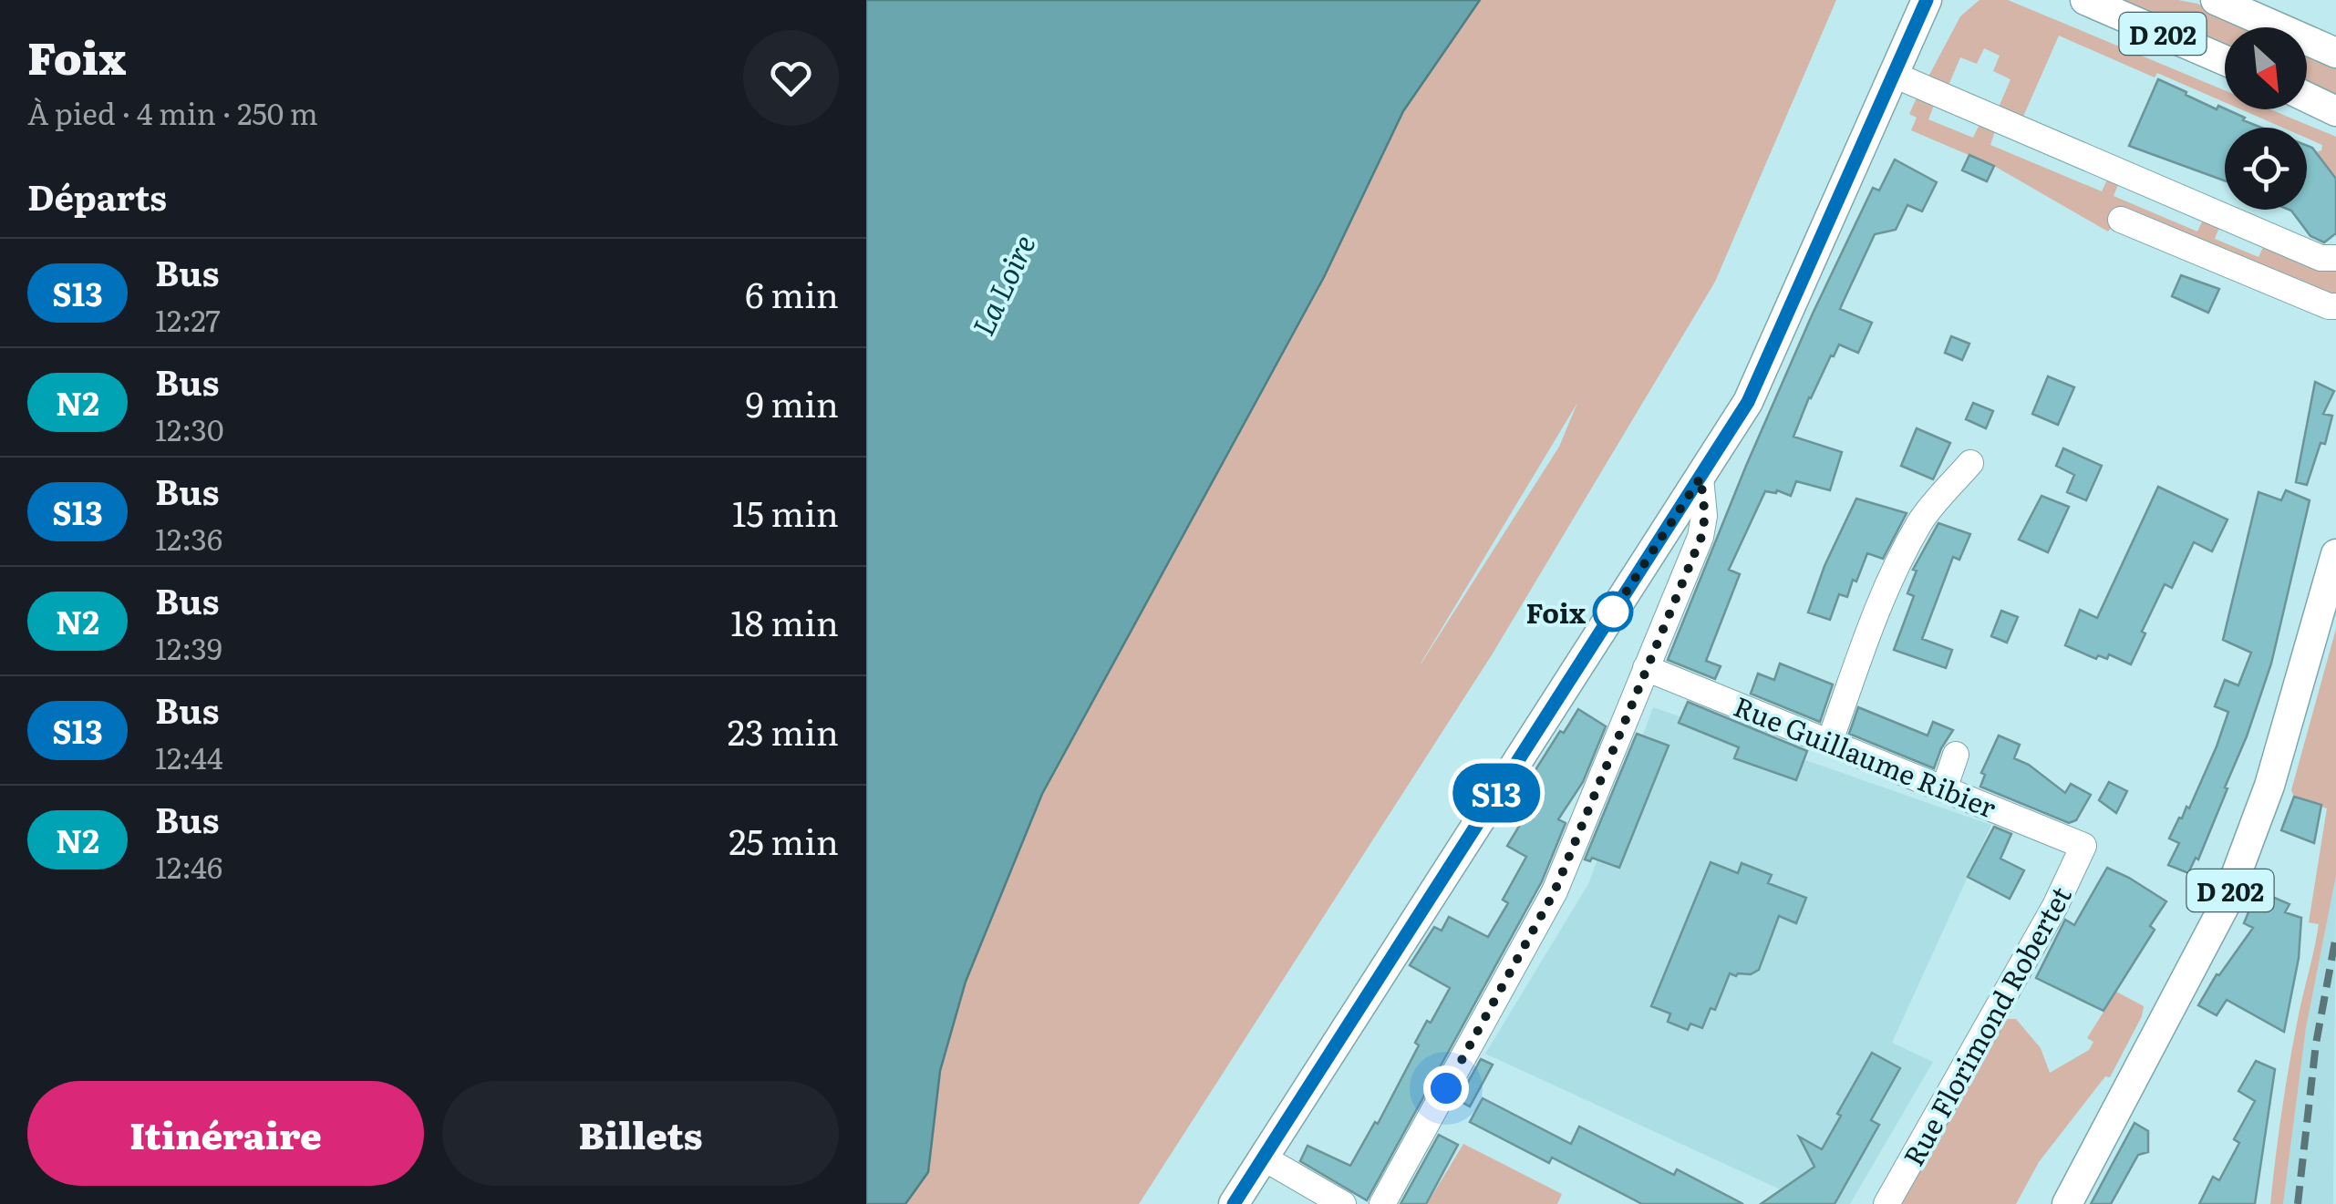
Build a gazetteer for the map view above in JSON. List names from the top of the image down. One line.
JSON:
{"streets":{"main road":["D 202"],"street":["Rue Guillaume Ribier","Rue Florimond Robertet"]},"crossings":[["Rue Guillaume Ribier","Rue Florimond Robertet"]],"water":["La Loire"],"places":["Foix"],"lines":["bus line S13"],"north":"bottom right","page":{"heading":[["Foix","À pied · 4 min · 250 m"],"Départs"],"on_map":"S13","list":[{"mark":"S13","name":"Bus","note":"12:27","value":"6 min"},{"mark":"N2","name":"Bus","note":"12:30","value":"9 min"},{"mark":"S13","name":"Bus","note":"12:36","value":"15 min"},{"mark":"N2","name":"Bus","note":"12:39","value":"18 min"},{"mark":"S13","name":"Bus","note":"12:44","value":"23 min"},{"mark":"N2","name":"Bus","note":"12:46","value":"25 min"}],"buttons":["Itinéraire","Billets"]}}
